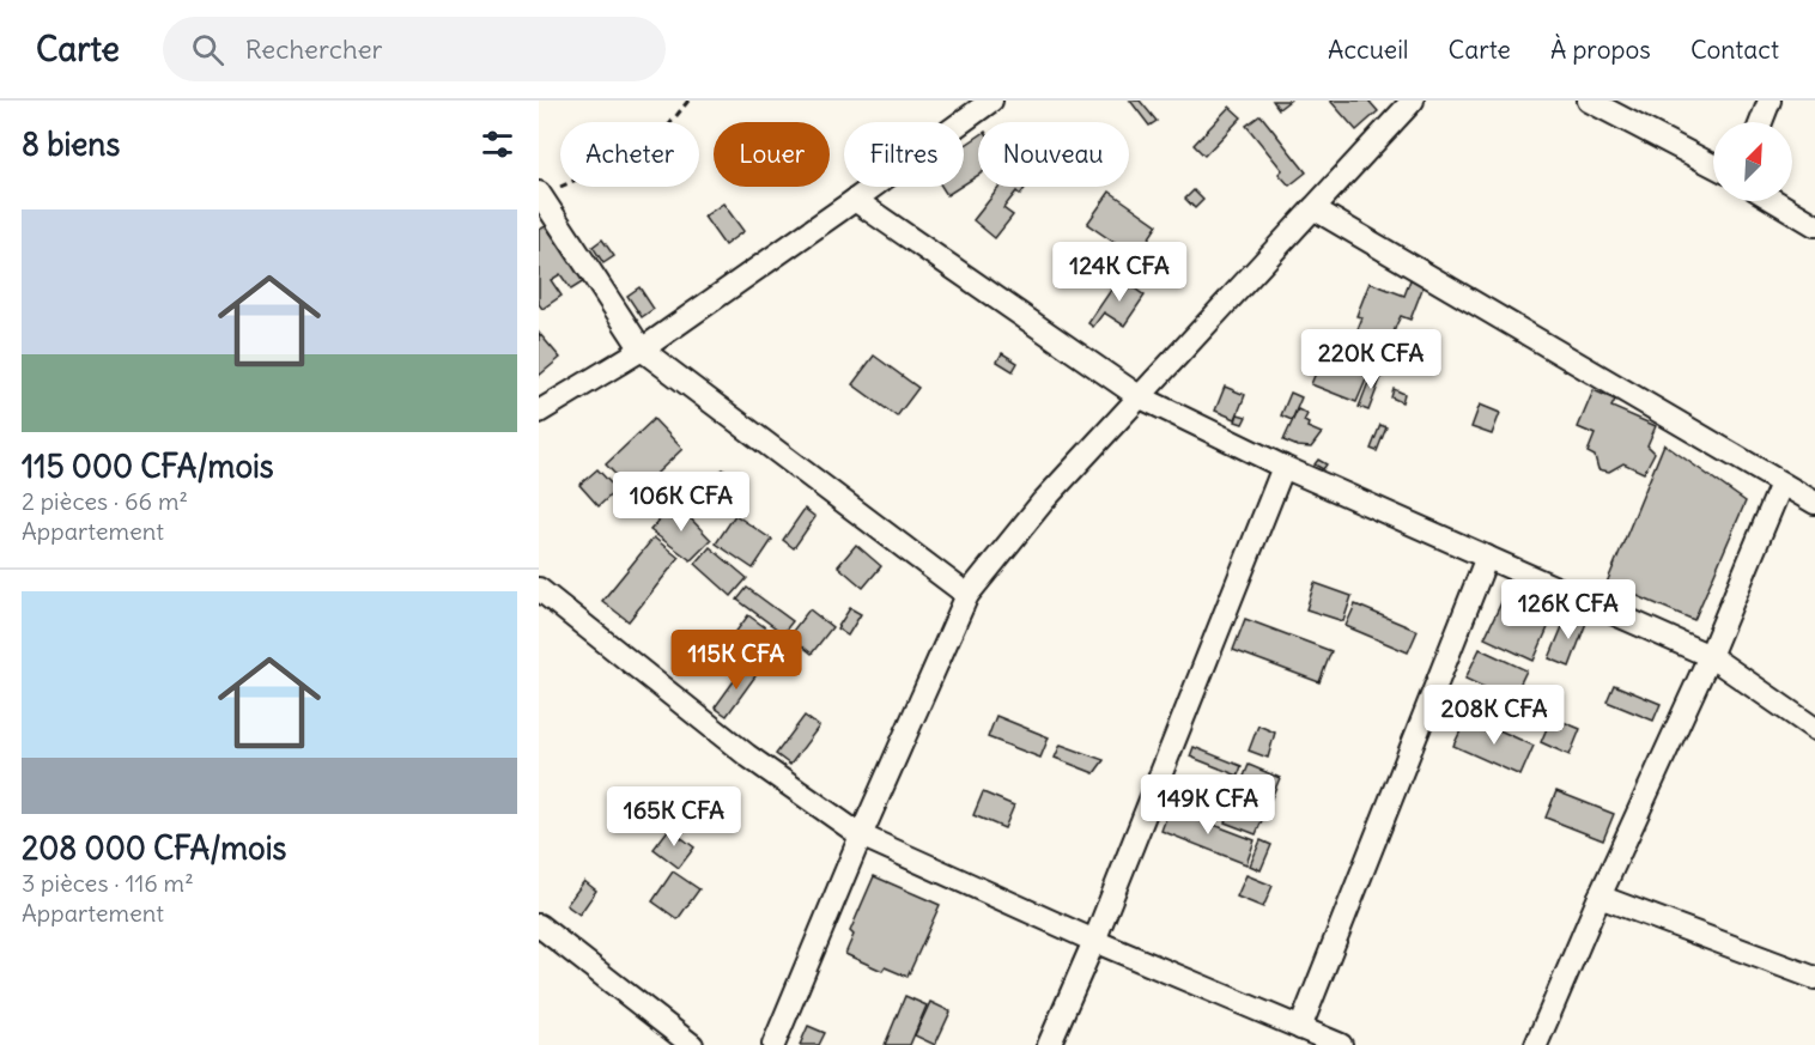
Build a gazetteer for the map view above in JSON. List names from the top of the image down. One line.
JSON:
{"north":"top right","page":{"header":"Carte","search":"Rechercher","nav":["Accueil","Carte","À propos","Contact"],"heading":"8 biens","chip":["Acheter","Louer","Filtres","Nouveau"],"list":[{"name":"115 000 CFA/mois","note":"2 pièces · 66 m² · Appartement"},{"name":"208 000 CFA/mois","note":"3 pièces · 116 m² · Appartement"}],"price":["124K CFA","220K CFA","106K CFA","126K CFA","115K CFA","208K CFA","149K CFA","165K CFA"]}}
